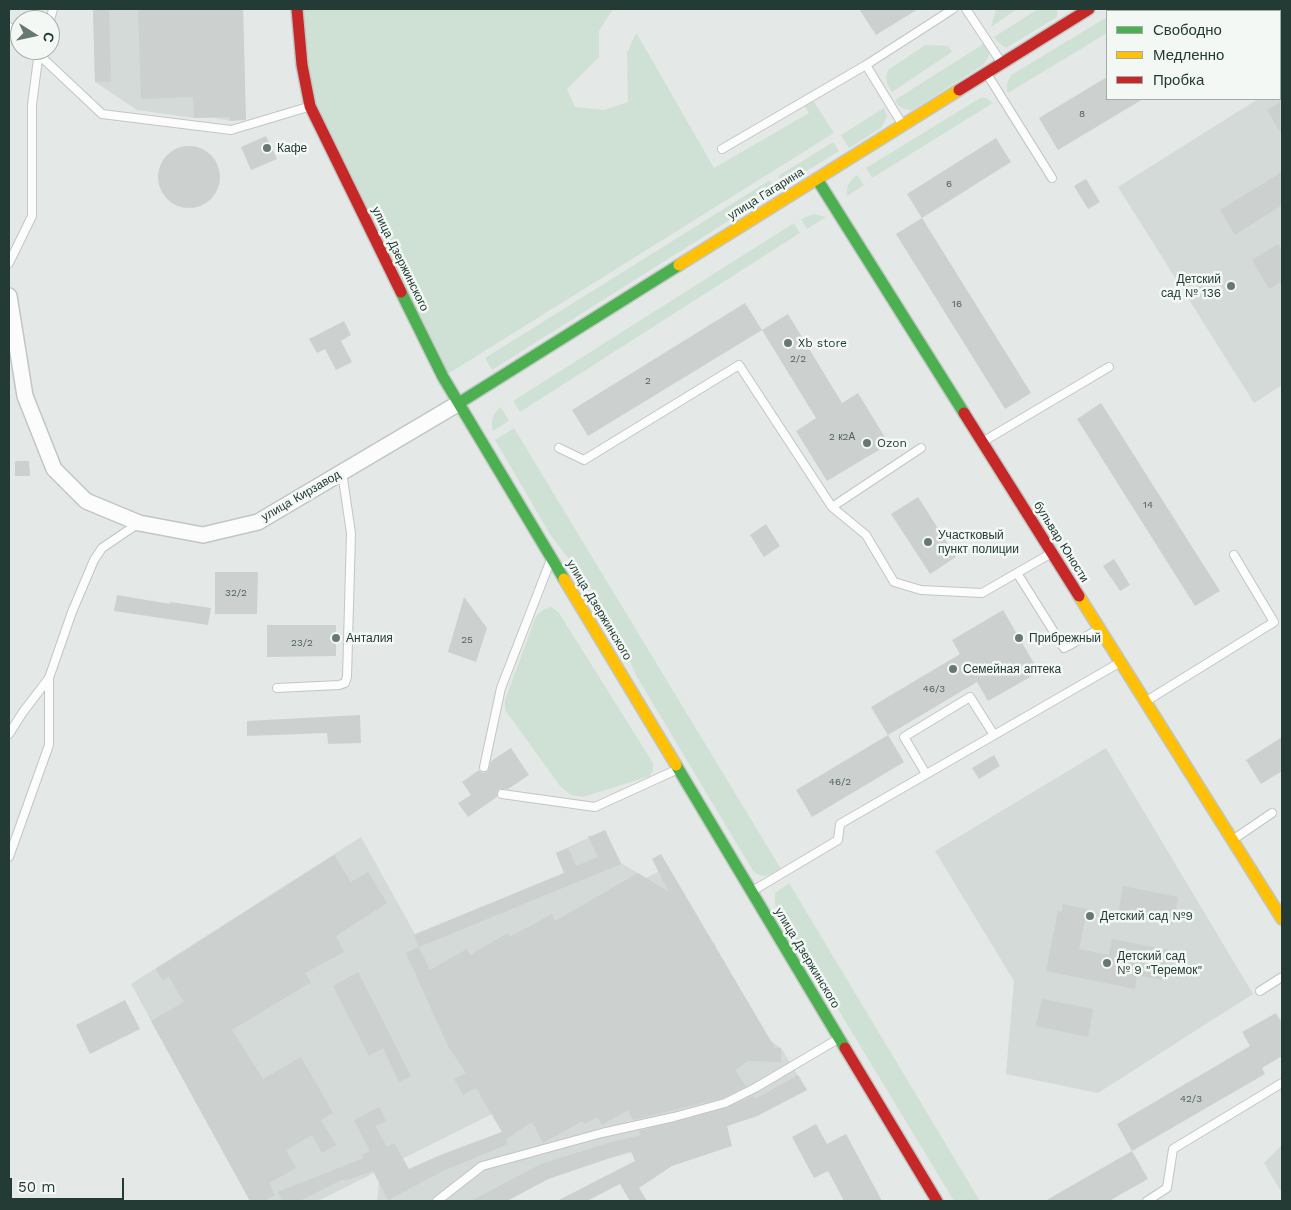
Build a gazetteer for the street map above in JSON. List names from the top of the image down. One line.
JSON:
{"streets":{"street":["улица Гагарина","улица Дзержинского","улица Кирзавод","бульвар Юности"]},"crossings":[["улица Гагарина","улица Дзержинского"],["улица Гагарина","улица Кирзавод"],["улица Гагарина","бульвар Юности"],["улица Дзержинского","улица Кирзавод"]],"places":["Кафе","Детский сад № 136","Xb store","Ozon","Участковый пункт полиции","Анталия","Прибрежный","Семейная аптека","Детский сад №9","Детский сад № 9 \"Теремок\""],"house_numbers":["8","6","16","2/2","2","2 к2А","14","32/2","25","23/2","46/3","46/2","42/3"],"legend":["Свободно","Медленно","Пробка"],"scale_bar":"50 m","north":"right"}
